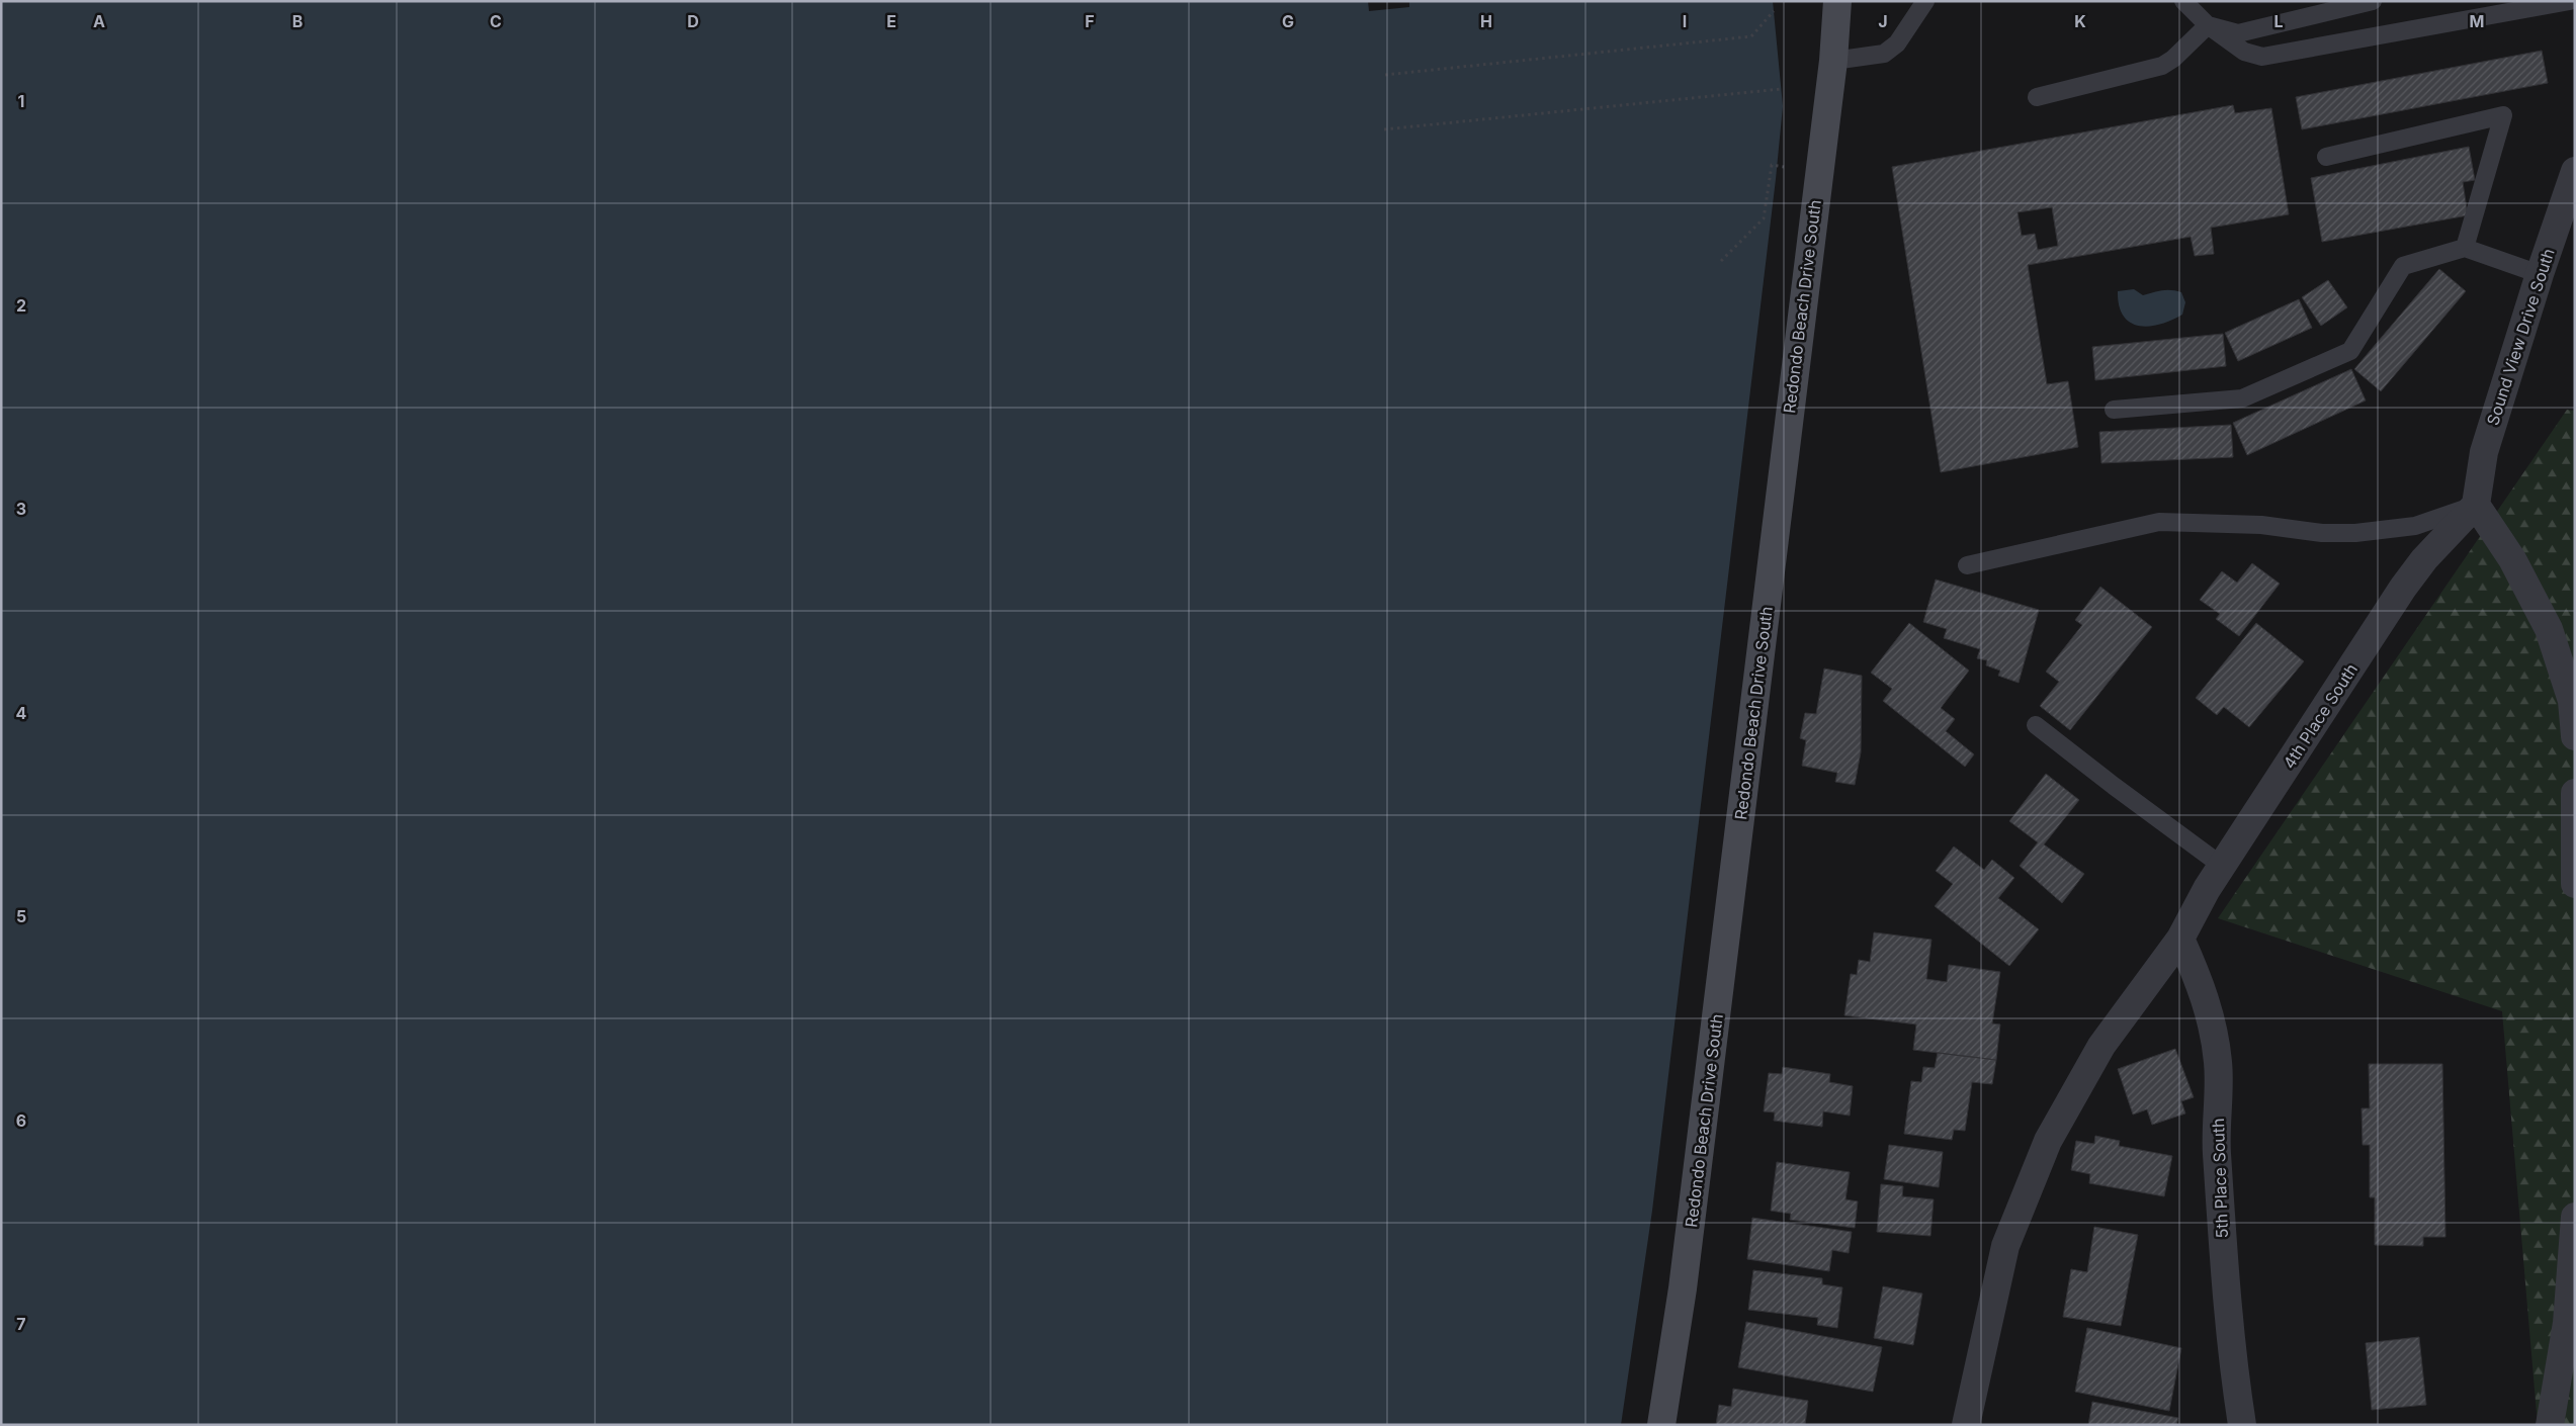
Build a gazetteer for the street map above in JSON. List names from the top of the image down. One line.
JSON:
{"streets":{"street":["Redondo Beach Drive South","Sound View Drive South","4th Place South","5th Place South"]},"crossings":[["Sound View Drive South","4th Place South"],["4th Place South","5th Place South"]],"grid":{"columns":["A","B","C","D","E","F","G","H","I","J","K","L","M"],"rows":["1","2","3","4","5","6","7"]}}
